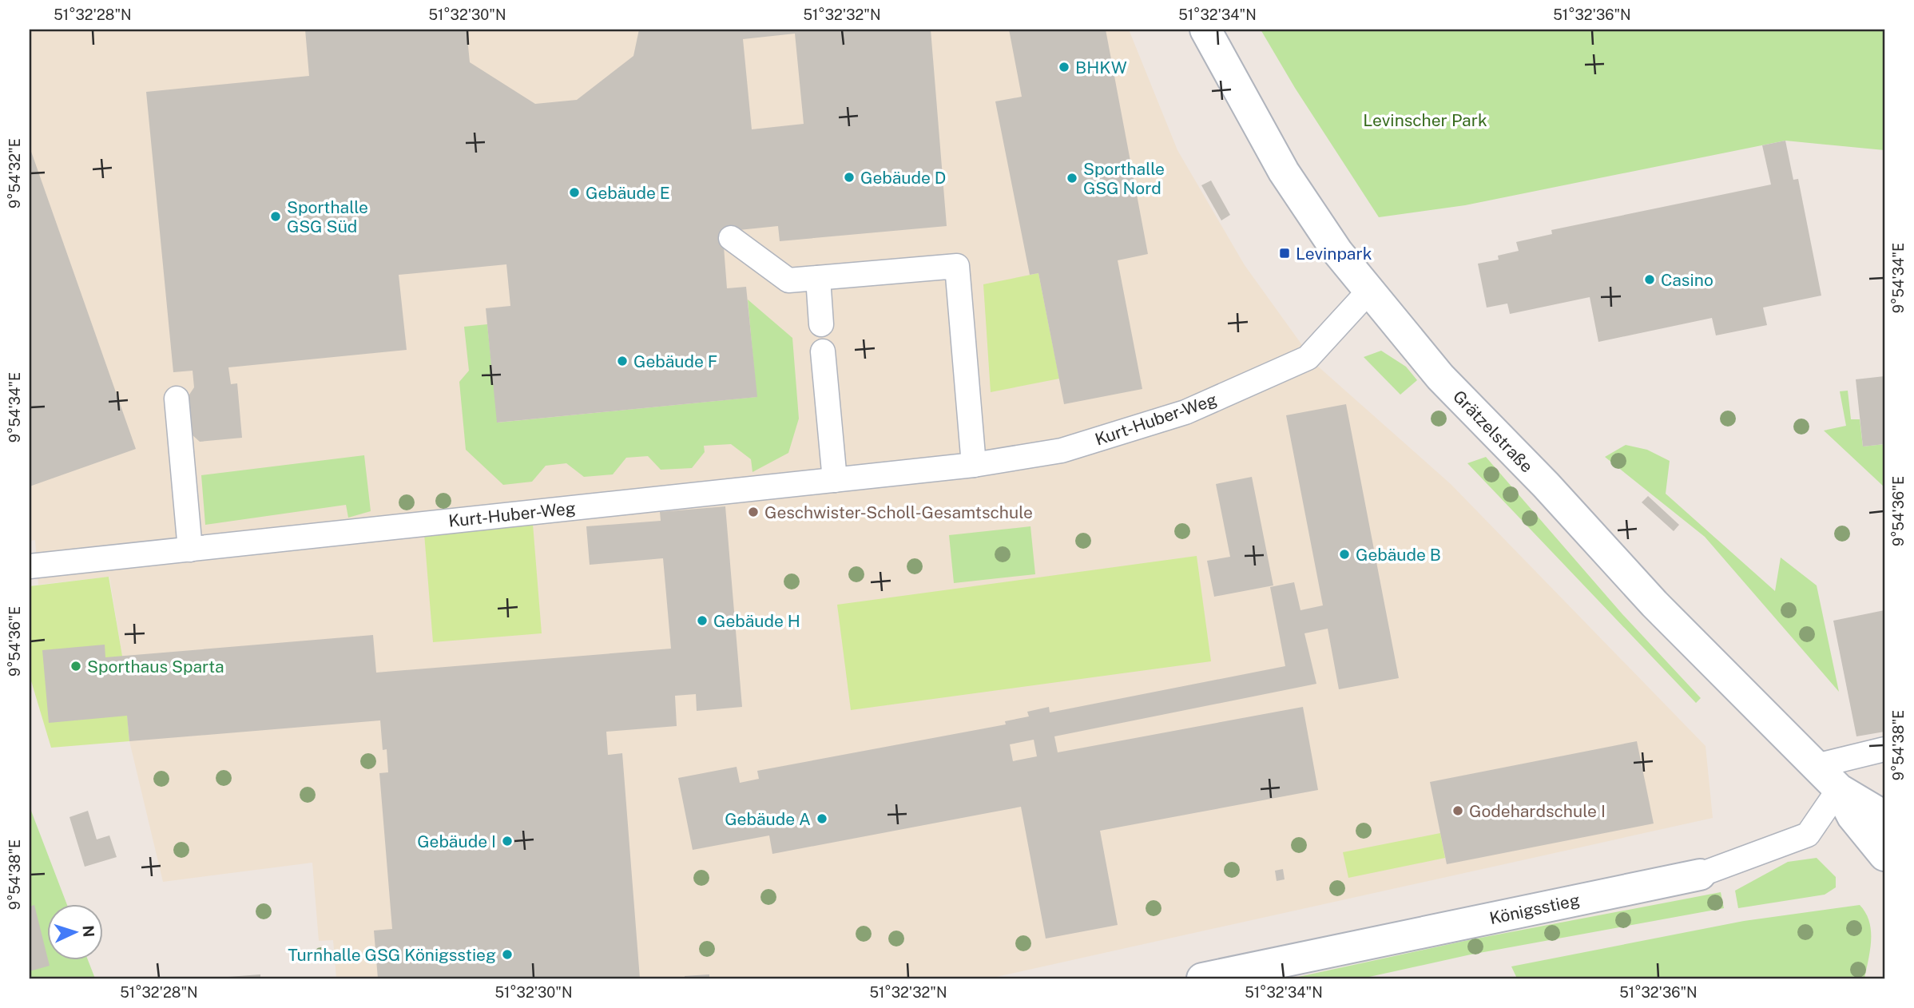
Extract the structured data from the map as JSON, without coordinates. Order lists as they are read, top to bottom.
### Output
{
  "streets": {
    "street": ["Grätzelstraße", "Königsstieg"],
    "lane": ["Kurt-Huber-Weg"]
  },
  "crossings": [
    ["Kurt-Huber-Weg", "Grätzelstraße"],
    ["Grätzelstraße", "Königsstieg"]
  ],
  "parks": ["Levinscher Park"],
  "places": {
    "other": [
      "BHKW",
      "Gebäude D",
      "Sporthalle GSG Nord",
      "Gebäude E",
      "Sporthalle GSG Süd",
      "Casino",
      "Gebäude F",
      "Geschwister-Scholl-Gesamtschule",
      "Gebäude B",
      "Gebäude H",
      "Sporthaus Sparta",
      "Godehardschule I",
      "Gebäude A",
      "Gebäude I",
      "Turnhalle GSG Königsstieg"
    ],
    "transit": ["Levinpark"]
  },
  "north": "right",
  "coordinates": [
    "51°32'28\"N",
    "51°32'30\"N",
    "51°32'32\"N",
    "51°32'34\"N",
    "51°32'36\"N",
    "9°54'32\"E",
    "9°54'34\"E",
    "9°54'36\"E",
    "9°54'38\"E"
  ]
}
